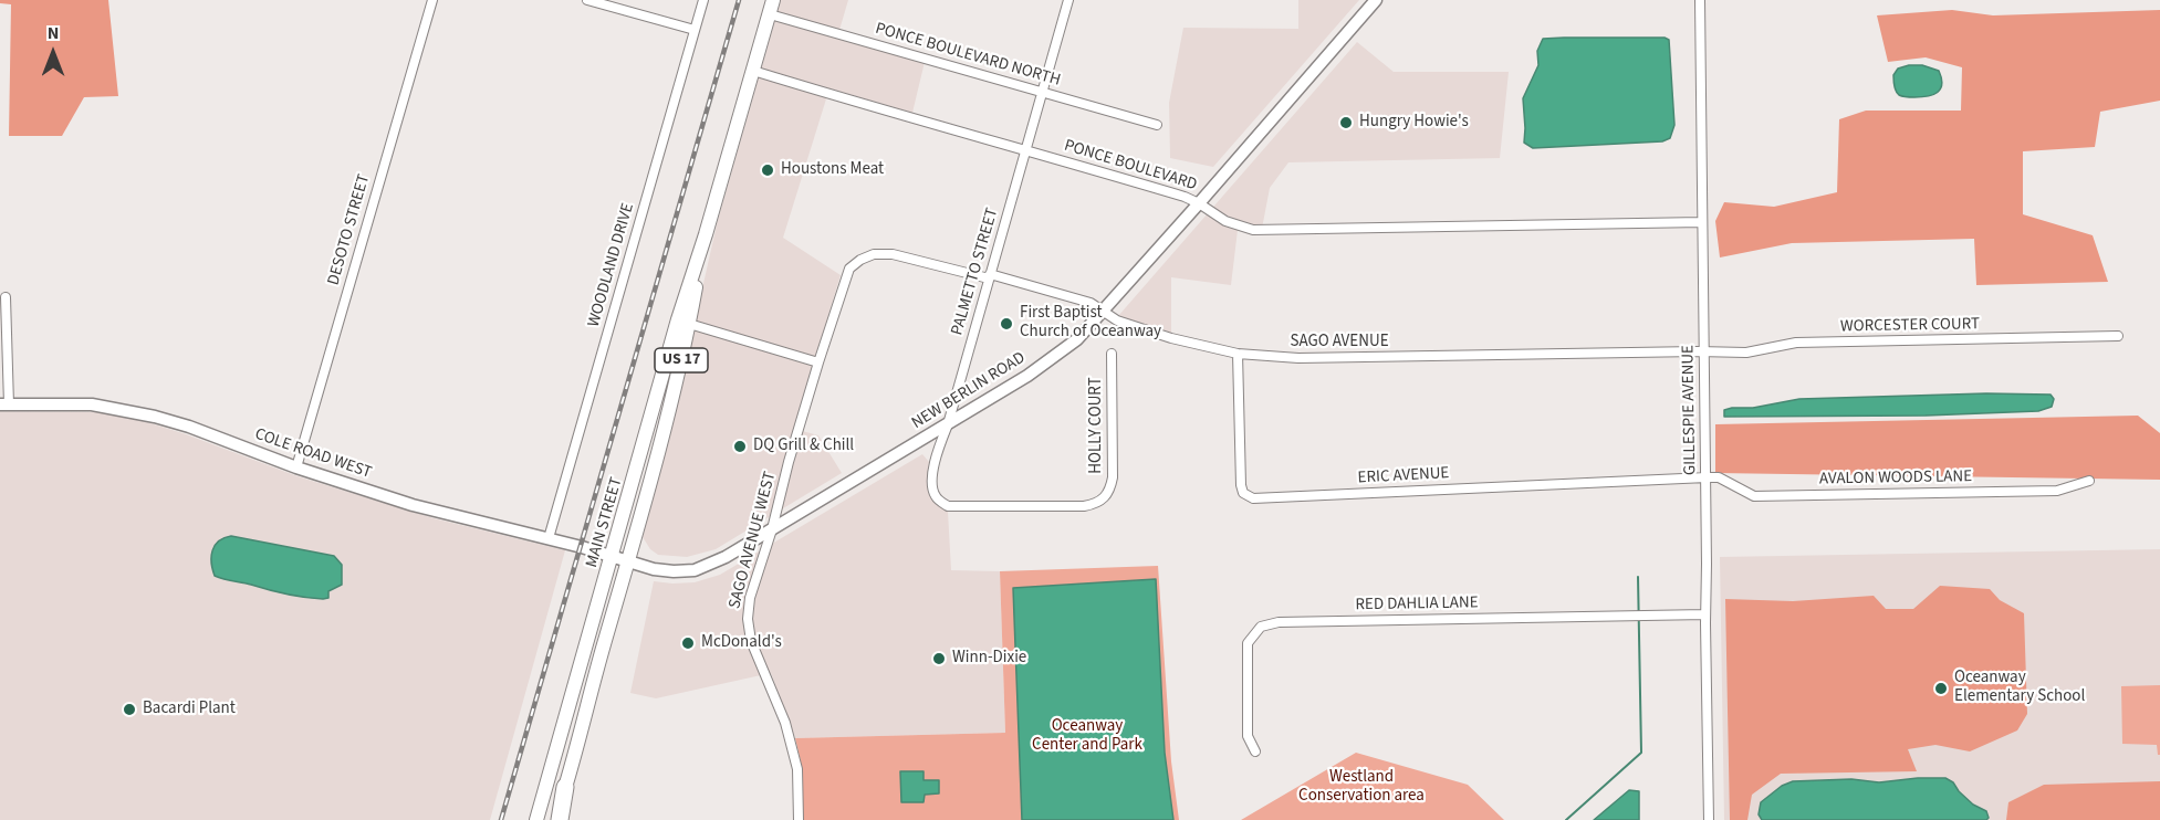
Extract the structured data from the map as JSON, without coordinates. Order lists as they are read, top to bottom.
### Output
{
  "streets": {
    "main road": ["US 17", "MAIN STREET"],
    "street": [
      "PONCE BOULEVARD NORTH",
      "PONCE BOULEVARD",
      "DESOTO STREET",
      "WOODLAND DRIVE",
      "PALMETTO STREET",
      "WORCESTER COURT",
      "SAGO AVENUE",
      "NEW BERLIN ROAD",
      "GILLESPIE AVENUE",
      "HOLLY COURT",
      "COLE ROAD WEST",
      "ERIC AVENUE",
      "AVALON WOODS LANE",
      "SAGO AVENUE WEST",
      "RED DAHLIA LANE"
    ]
  },
  "crossings": [
    ["PONCE BOULEVARD NORTH", "PALMETTO STREET"],
    ["PONCE BOULEVARD NORTH", "MAIN STREET"],
    ["PONCE BOULEVARD", "PALMETTO STREET"],
    ["PONCE BOULEVARD", "NEW BERLIN ROAD"],
    ["PONCE BOULEVARD", "GILLESPIE AVENUE"],
    ["PONCE BOULEVARD", "MAIN STREET"],
    ["DESOTO STREET", "COLE ROAD WEST"],
    ["WOODLAND DRIVE", "COLE ROAD WEST"],
    ["PALMETTO STREET", "SAGO AVENUE"],
    ["PALMETTO STREET", "NEW BERLIN ROAD"],
    ["PALMETTO STREET", "HOLLY COURT"],
    ["WORCESTER COURT", "SAGO AVENUE"],
    ["WORCESTER COURT", "GILLESPIE AVENUE"],
    ["SAGO AVENUE", "NEW BERLIN ROAD"],
    ["SAGO AVENUE", "GILLESPIE AVENUE"],
    ["SAGO AVENUE", "ERIC AVENUE"],
    ["SAGO AVENUE", "SAGO AVENUE WEST"],
    ["NEW BERLIN ROAD", "COLE ROAD WEST"],
    ["NEW BERLIN ROAD", "MAIN STREET"],
    ["NEW BERLIN ROAD", "SAGO AVENUE WEST"],
    ["GILLESPIE AVENUE", "ERIC AVENUE"],
    ["GILLESPIE AVENUE", "AVALON WOODS LANE"],
    ["GILLESPIE AVENUE", "RED DAHLIA LANE"],
    ["COLE ROAD WEST", "MAIN STREET"],
    ["ERIC AVENUE", "AVALON WOODS LANE"]
  ],
  "parks": ["Oceanway Center and Park", "Westland Conservation area"],
  "places": [
    "Hungry Howie's",
    "Houstons Meat",
    "First Baptist Church of Oceanway",
    "DQ Grill & Chill",
    "McDonald's",
    "Winn-Dixie",
    "Oceanway Elementary School",
    "Bacardi Plant"
  ],
  "north": "top"
}
